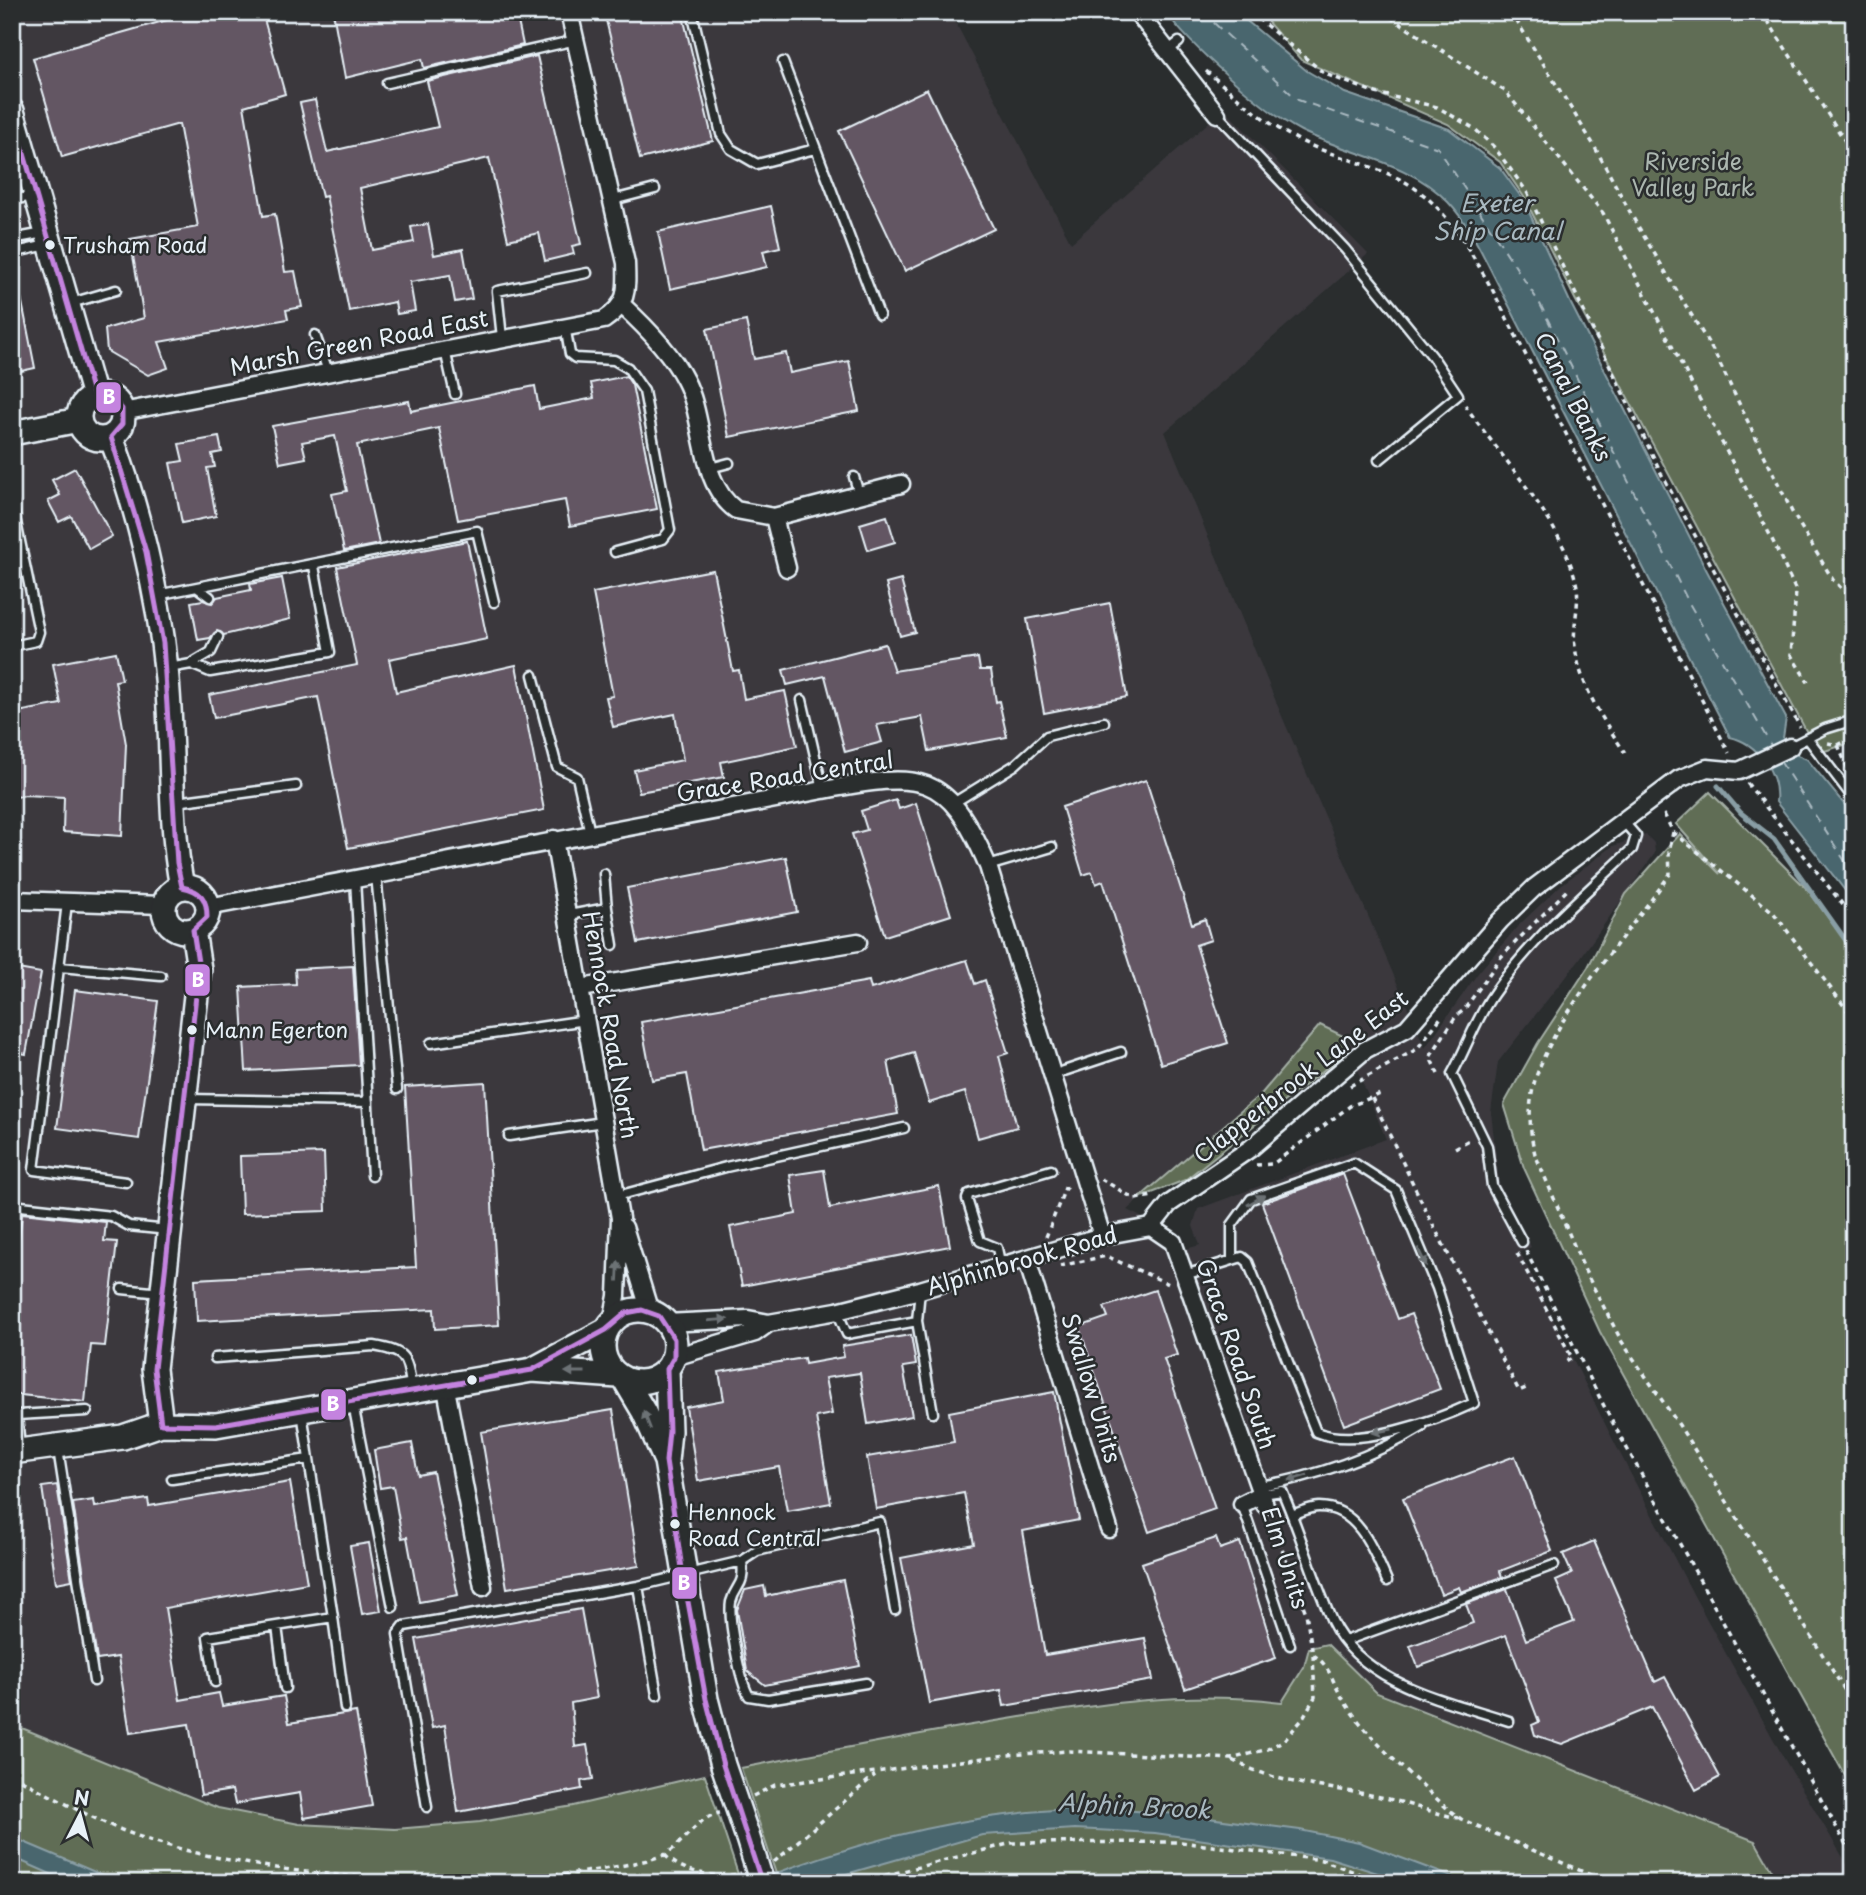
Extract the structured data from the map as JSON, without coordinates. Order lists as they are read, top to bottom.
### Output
{
  "streets": {
    "street": [
      "Marsh Green Road East",
      "Grace Road Central",
      "Hennock Road North",
      "Clapperbrook Lane East",
      "Alphinbrook Road",
      "Grace Road South",
      "Swallow Units",
      "Elm Units"
    ],
    "path": ["Canal Banks"]
  },
  "crossings": [
    ["Canal Banks", "Clapperbrook Lane East"],
    ["Grace Road Central", "Hennock Road North"],
    ["Hennock Road North", "Alphinbrook Road"],
    ["Clapperbrook Lane East", "Alphinbrook Road"],
    ["Clapperbrook Lane East", "Grace Road South"],
    ["Alphinbrook Road", "Grace Road South"],
    ["Alphinbrook Road", "Swallow Units"],
    ["Grace Road South", "Elm Units"]
  ],
  "water": ["Exeter Ship Canal", "Alphin Brook"],
  "parks": ["Riverside Valley Park"],
  "places": ["Trusham Road", "Mann Egerton", "Hennock Road Central"],
  "lines": ["transit line B"],
  "north": "top"
}
